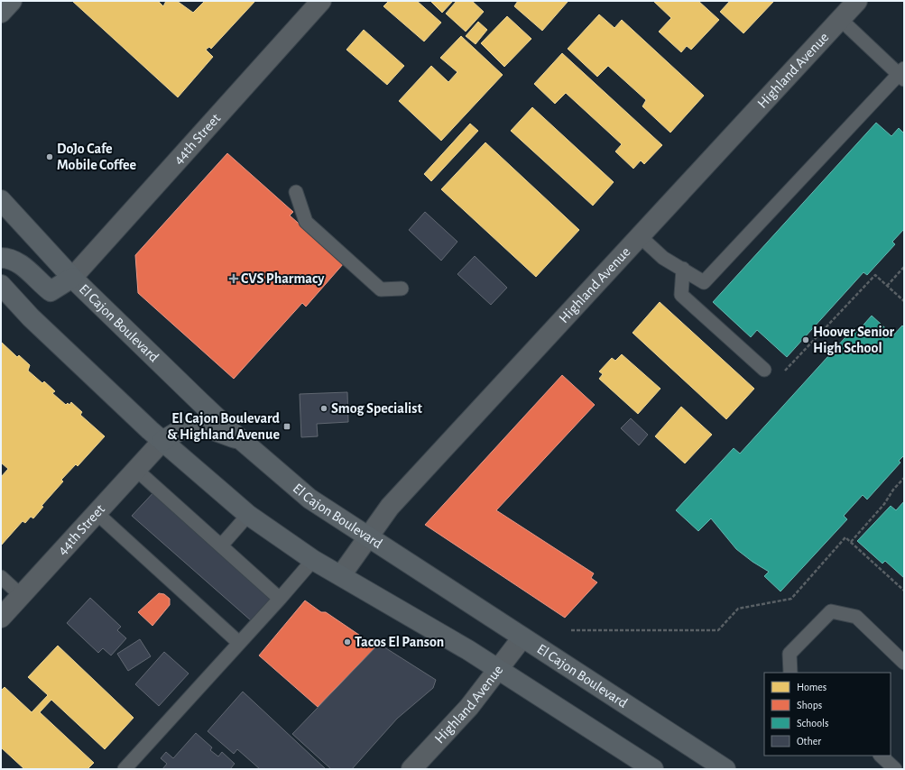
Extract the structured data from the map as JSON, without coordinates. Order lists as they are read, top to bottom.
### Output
{
  "streets": {
    "main road": ["El Cajon Boulevard"],
    "street": ["Highland Avenue", "44th Street"]
  },
  "crossings": [
    ["Highland Avenue", "El Cajon Boulevard"],
    ["44th Street", "El Cajon Boulevard"]
  ],
  "places": {
    "other": [
      "DoJo Cafe Mobile Coffee",
      "Hoover Senior High School",
      "Smog Specialist",
      "Tacos El Panson"
    ],
    "health": ["CVS Pharmacy"],
    "transit": ["El Cajon Boulevard & Highland Avenue"]
  },
  "legend": [
    "Homes",
    "Shops",
    "Schools",
    "Other"
  ]
}
